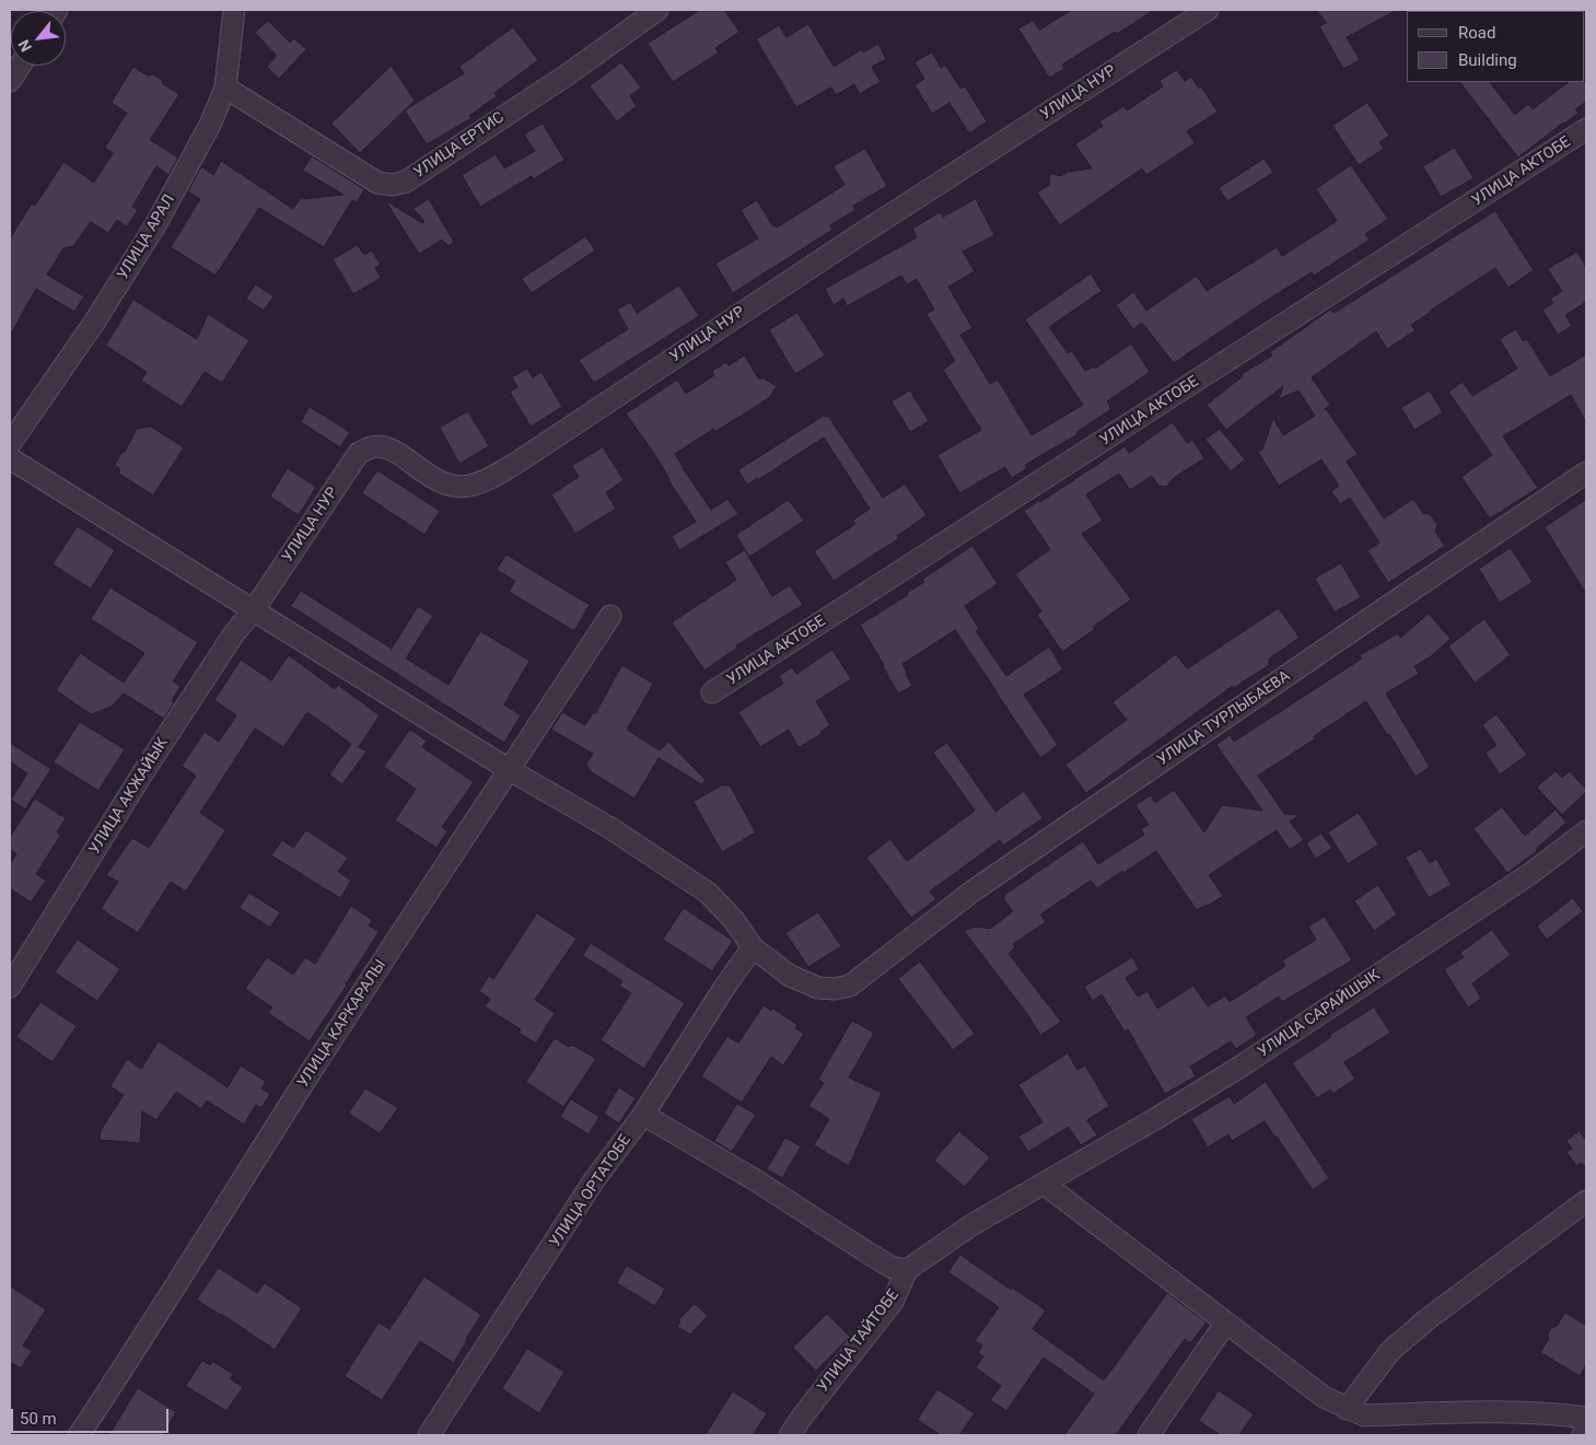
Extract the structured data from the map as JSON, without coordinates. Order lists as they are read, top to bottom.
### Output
{
  "streets": {
    "street": [
      "УЛИЦА НУР",
      "УЛИЦА ЕРТИС",
      "УЛИЦА АКТОБЕ",
      "УЛИЦА АРАЛ",
      "УЛИЦА ТУРЛЫБАЕВА",
      "УЛИЦА АКЖАЙЫК",
      "УЛИЦА САРАЙШЫК",
      "УЛИЦА КАРКАРАЛЫ",
      "УЛИЦА ОРТАТОБЕ",
      "УЛИЦА ТАЙТОБЕ"
    ]
  },
  "crossings": [
    ["УЛИЦА НУР", "УЛИЦА ТУРЛЫБАЕВА"],
    ["УЛИЦА НУР", "УЛИЦА АКЖАЙЫК"],
    ["УЛИЦА ЕРТИС", "УЛИЦА АРАЛ"],
    ["УЛИЦА ТУРЛЫБАЕВА", "УЛИЦА АКЖАЙЫК"],
    ["УЛИЦА ТУРЛЫБАЕВА", "УЛИЦА КАРКАРАЛЫ"],
    ["УЛИЦА ТУРЛЫБАЕВА", "УЛИЦА ОРТАТОБЕ"]
  ],
  "legend": ["Road", "Building"],
  "scale_bar": "50 m",
  "north": "bottom left"
}
